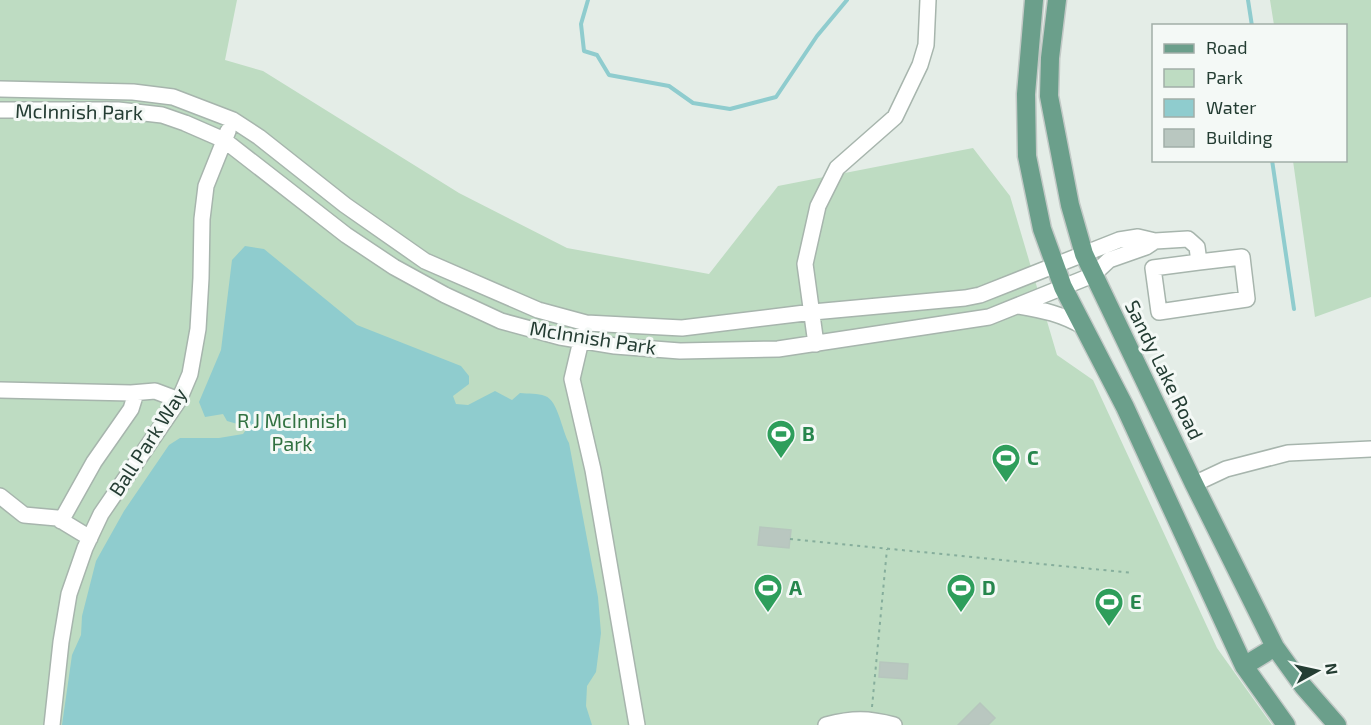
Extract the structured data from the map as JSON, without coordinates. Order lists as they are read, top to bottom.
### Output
{
  "streets": {
    "main road": ["Sandy Lake Road"],
    "street": ["McInnish Park", "Ball Park Way"]
  },
  "crossings": [
    ["McInnish Park", "Sandy Lake Road"],
    ["McInnish Park", "Ball Park Way"]
  ],
  "parks": ["R J McInnish Park"],
  "places": {
    "sports": [
      "B",
      "C",
      "A",
      "D",
      "E"
    ]
  },
  "legend": [
    "Road",
    "Park",
    "Water",
    "Building"
  ],
  "north": "right"
}
